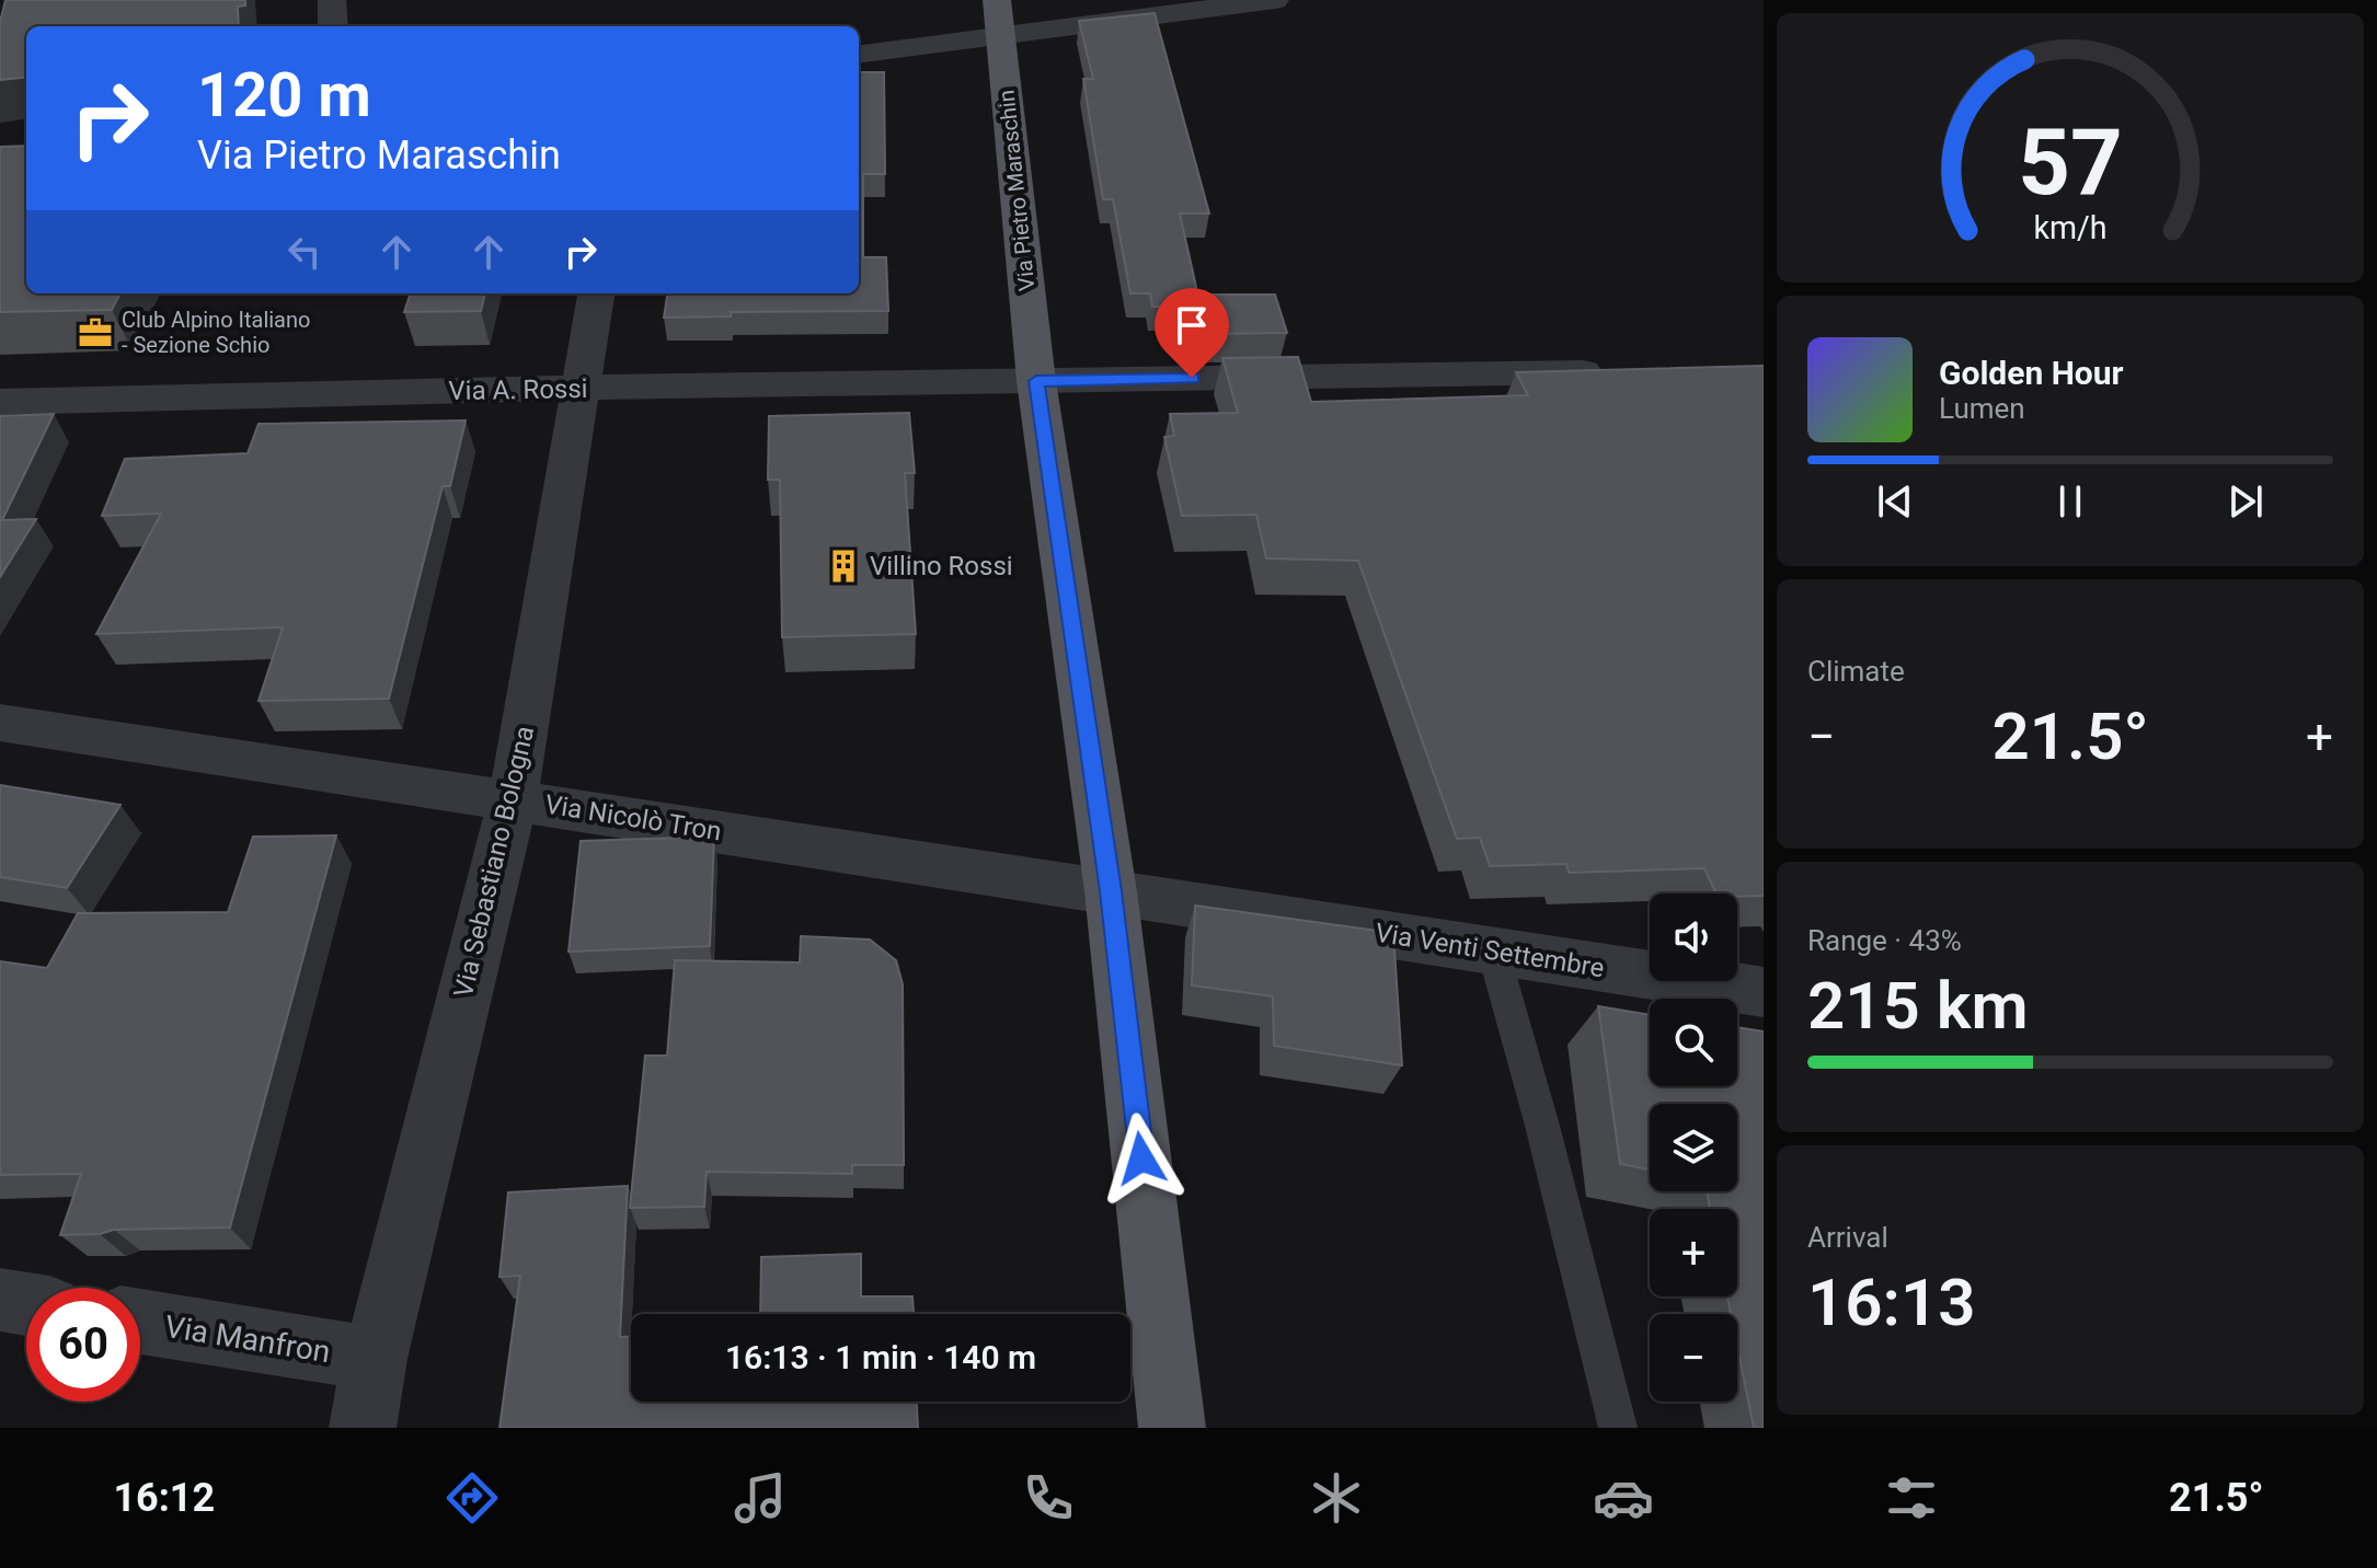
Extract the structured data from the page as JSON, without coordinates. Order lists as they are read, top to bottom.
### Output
{
  "streets": {
    "main road": ["Via Pietro Maraschin"],
    "street": [
      "Via A. Rossi",
      "Via Nicolò Tron",
      "Via Sebastiano Bologna",
      "Via Venti Settembre",
      "Via Manfron"
    ]
  },
  "crossings": [
    ["Via Pietro Maraschin", "Via A. Rossi"],
    ["Via Pietro Maraschin", "Via Nicolò Tron"],
    ["Via Pietro Maraschin", "Via Venti Settembre"],
    ["Via A. Rossi", "Via Sebastiano Bologna"],
    ["Via Nicolò Tron", "Via Sebastiano Bologna"],
    ["Via Nicolò Tron", "Via Venti Settembre"],
    ["Via Sebastiano Bologna", "Via Manfron"]
  ],
  "places": {
    "office": ["Club Alpino Italiano - Sezione Schio"],
    "building": ["Villino Rossi"]
  },
  "page": {
    "turn": ["120 m", "Via Pietro Maraschin"],
    "song": ["Golden Hour", "Lumen"],
    "tile": [
      "Climate",
      ["Range · 43%", "215 km"],
      ["Arrival", "16:13"]
    ],
    "heat": ["−", "21.5°", "+"],
    "map_buttons": ["+", "−"],
    "limit": "60",
    "trip": "16:13 · 1 min · 140 m",
    "tabs": ["16:12", "21.5°"],
    "gauge": ["57", "km/h"]
  }
}
